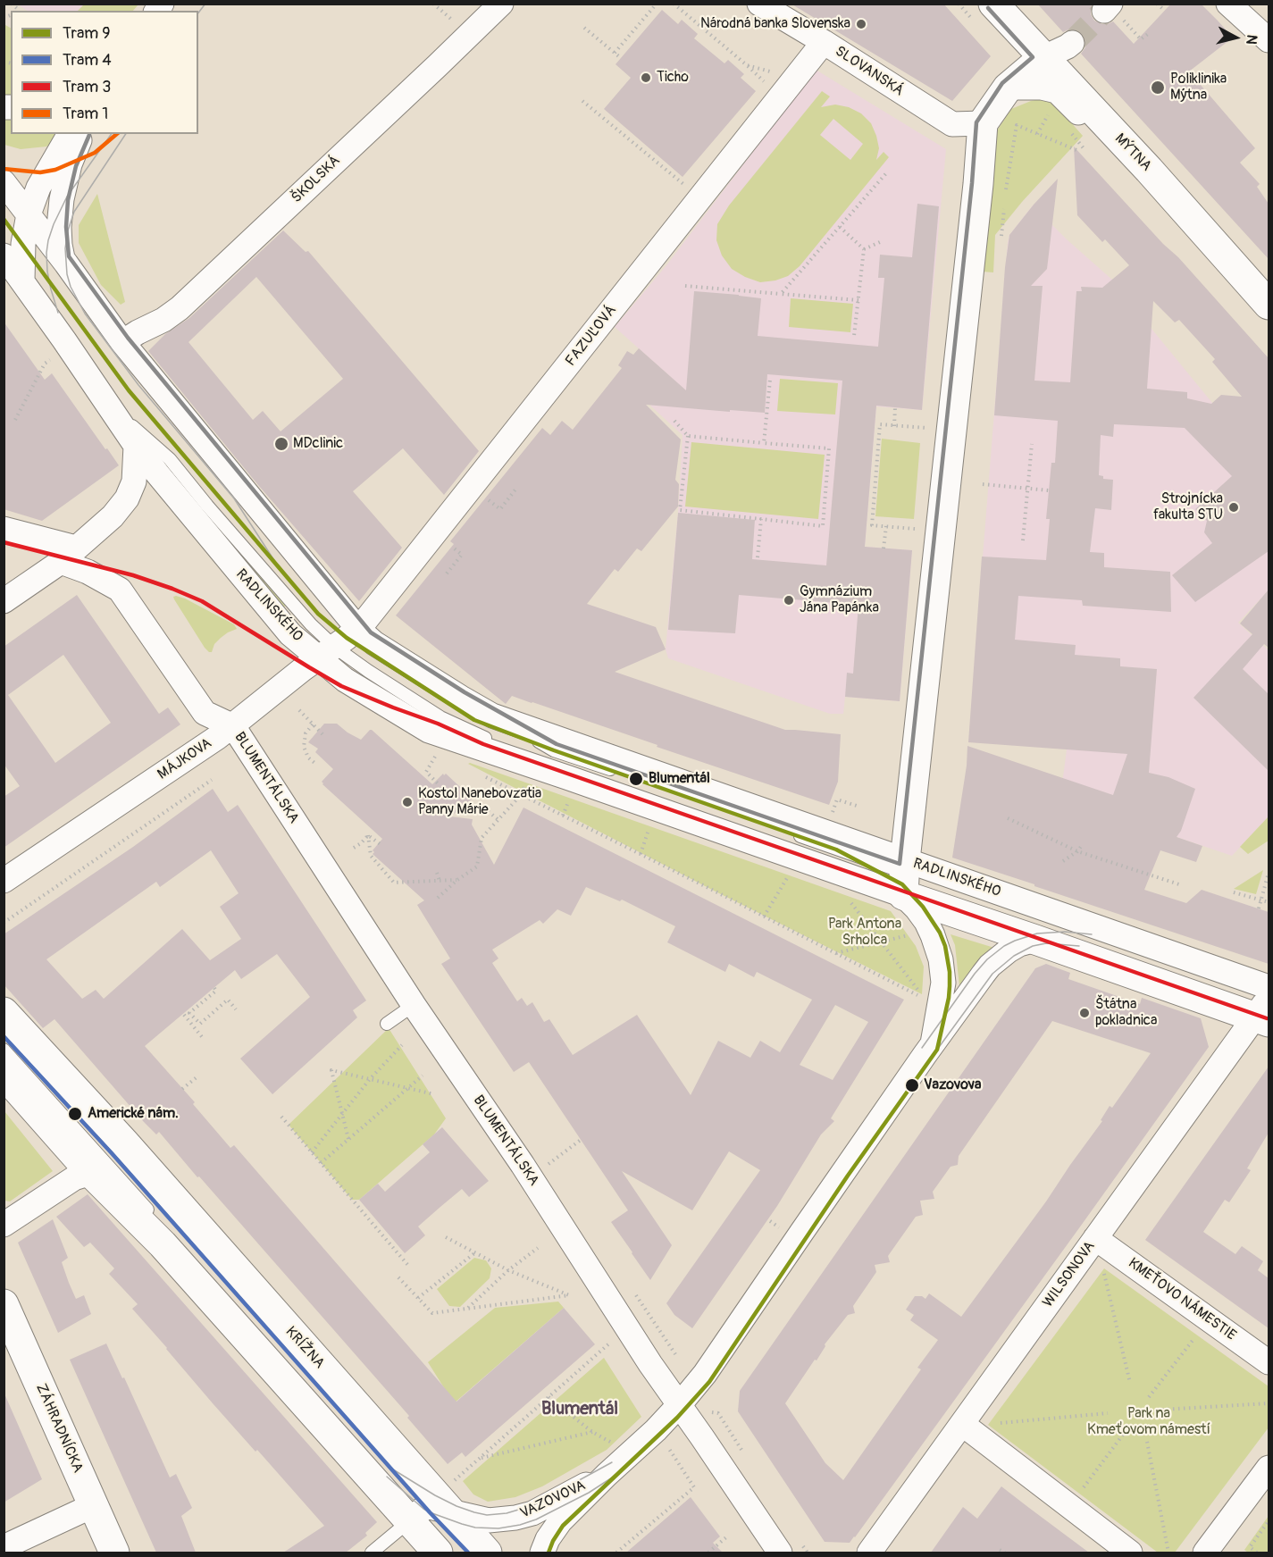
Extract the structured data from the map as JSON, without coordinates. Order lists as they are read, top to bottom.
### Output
{
  "streets": {
    "street": [
      "SLOVANSKÁ",
      "MÝTNA",
      "ŠKOLSKÁ",
      "FAZUĽOVÁ",
      "RADLINSKÉHO",
      "MÁJKOVA",
      "BLUMENTÁLSKA",
      "WILSONOVA",
      "KMEŤOVO NÁMESTIE",
      "KRÍŽNA",
      "ZÁHRADNÍCKA",
      "VAZOVOVA"
    ]
  },
  "crossings": [
    ["SLOVANSKÁ", "FAZUĽOVÁ"],
    ["ŠKOLSKÁ", "RADLINSKÉHO"],
    ["FAZUĽOVÁ", "RADLINSKÉHO"],
    ["FAZUĽOVÁ", "MÁJKOVA"],
    ["RADLINSKÉHO", "MÁJKOVA"],
    ["RADLINSKÉHO", "WILSONOVA"],
    ["RADLINSKÉHO", "VAZOVOVA"],
    ["MÁJKOVA", "BLUMENTÁLSKA"],
    ["BLUMENTÁLSKA", "VAZOVOVA"],
    ["WILSONOVA", "KMEŤOVO NÁMESTIE"],
    ["KRÍŽNA", "VAZOVOVA"]
  ],
  "districts": ["Blumentál"],
  "parks": ["Park Antona Srholca", "Park na Kmeťovom námestí"],
  "places": [
    "Národná banka Slovenska",
    "Ticho",
    "Poliklinika Mýtna",
    "MDclinic",
    "Strojnícka fakulta STU",
    "Gymnázium Jána Papánka",
    "Blumentál",
    "Kostol Nanebovzatia Panny Márie",
    "Štátna pokladnica",
    "Vazovova",
    "Americké nám."
  ],
  "lines": [
    "tram line 1",
    "tram line 9",
    "tram line 3",
    "tram line 4"
  ],
  "legend": [
    "Tram 9",
    "Tram 4",
    "Tram 3",
    "Tram 1"
  ],
  "north": "right"
}
